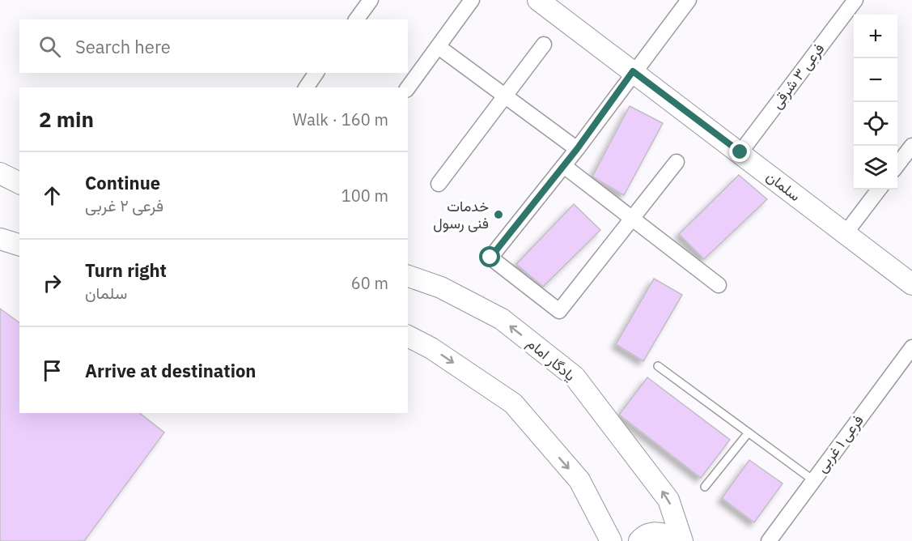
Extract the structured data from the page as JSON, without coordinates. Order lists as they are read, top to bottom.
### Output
{
  "streets": {
    "main road": ["سلمان", "یادگار امام"],
    "street": ["فرعی ۳ شرقی", "فرعی ۱ غربی"]
  },
  "crossings": [
    ["فرعی ۳ شرقی", "سلمان"]
  ],
  "places": ["خدمات فنی رسول"],
  "page": {
    "map_buttons": ["+", "−"],
    "search": "Search here",
    "heading": ["2 min", "Walk · 160 m"],
    "list": [
      ["Continue", "فرعی ۲ غربی", "100 m"],
      ["Turn right", "سلمان", "60 m"],
      "Arrive at destination"
    ]
  }
}
